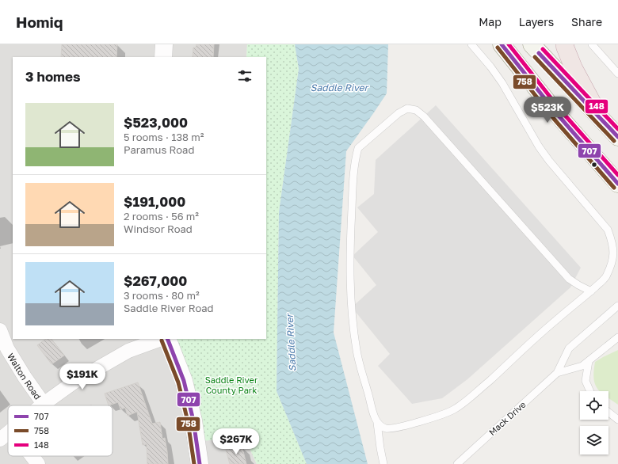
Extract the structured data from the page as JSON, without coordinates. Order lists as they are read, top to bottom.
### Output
{
  "streets": {
    "street": ["Walton Road"],
    "lane": ["Mack Drive"]
  },
  "water": ["Saddle River"],
  "parks": ["Saddle River County Park"],
  "lines": ["transit line 707", "transit line 148", "transit line 758"],
  "legend": ["707", "758", "148"],
  "page": {
    "header": "Homiq",
    "nav": ["Map", "Layers", "Share"],
    "heading": "3 homes",
    "list": [
      {
        "name": "$523,000",
        "note": "5 rooms · 138 m² · Paramus Road"
      },
      {
        "name": "$191,000",
        "note": "2 rooms · 56 m² · Windsor Road"
      },
      {
        "name": "$267,000",
        "note": "3 rooms · 80 m² · Saddle River Road"
      }
    ],
    "price": ["$523K", "$191K", "$267K"]
  }
}
